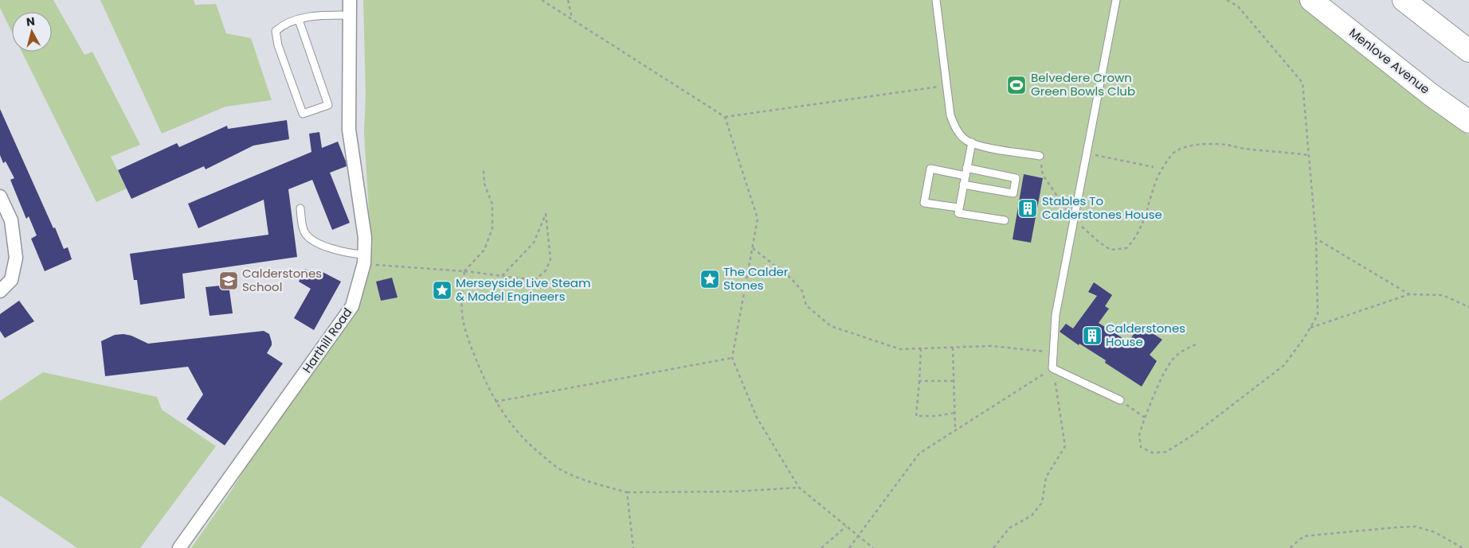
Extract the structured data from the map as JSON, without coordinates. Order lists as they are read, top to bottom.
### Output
{
  "streets": {
    "highway": ["Menlove Avenue"],
    "street": ["Harthill Road"]
  },
  "places": {
    "sports": ["Belvedere Crown Green Bowls Club"],
    "building": ["Stables To Calderstones House", "Calderstones House"],
    "place": ["The Calder Stones", "Merseyside Live Steam & Model Engineers"],
    "school or university": ["Calderstones School"]
  },
  "north": "top"
}
